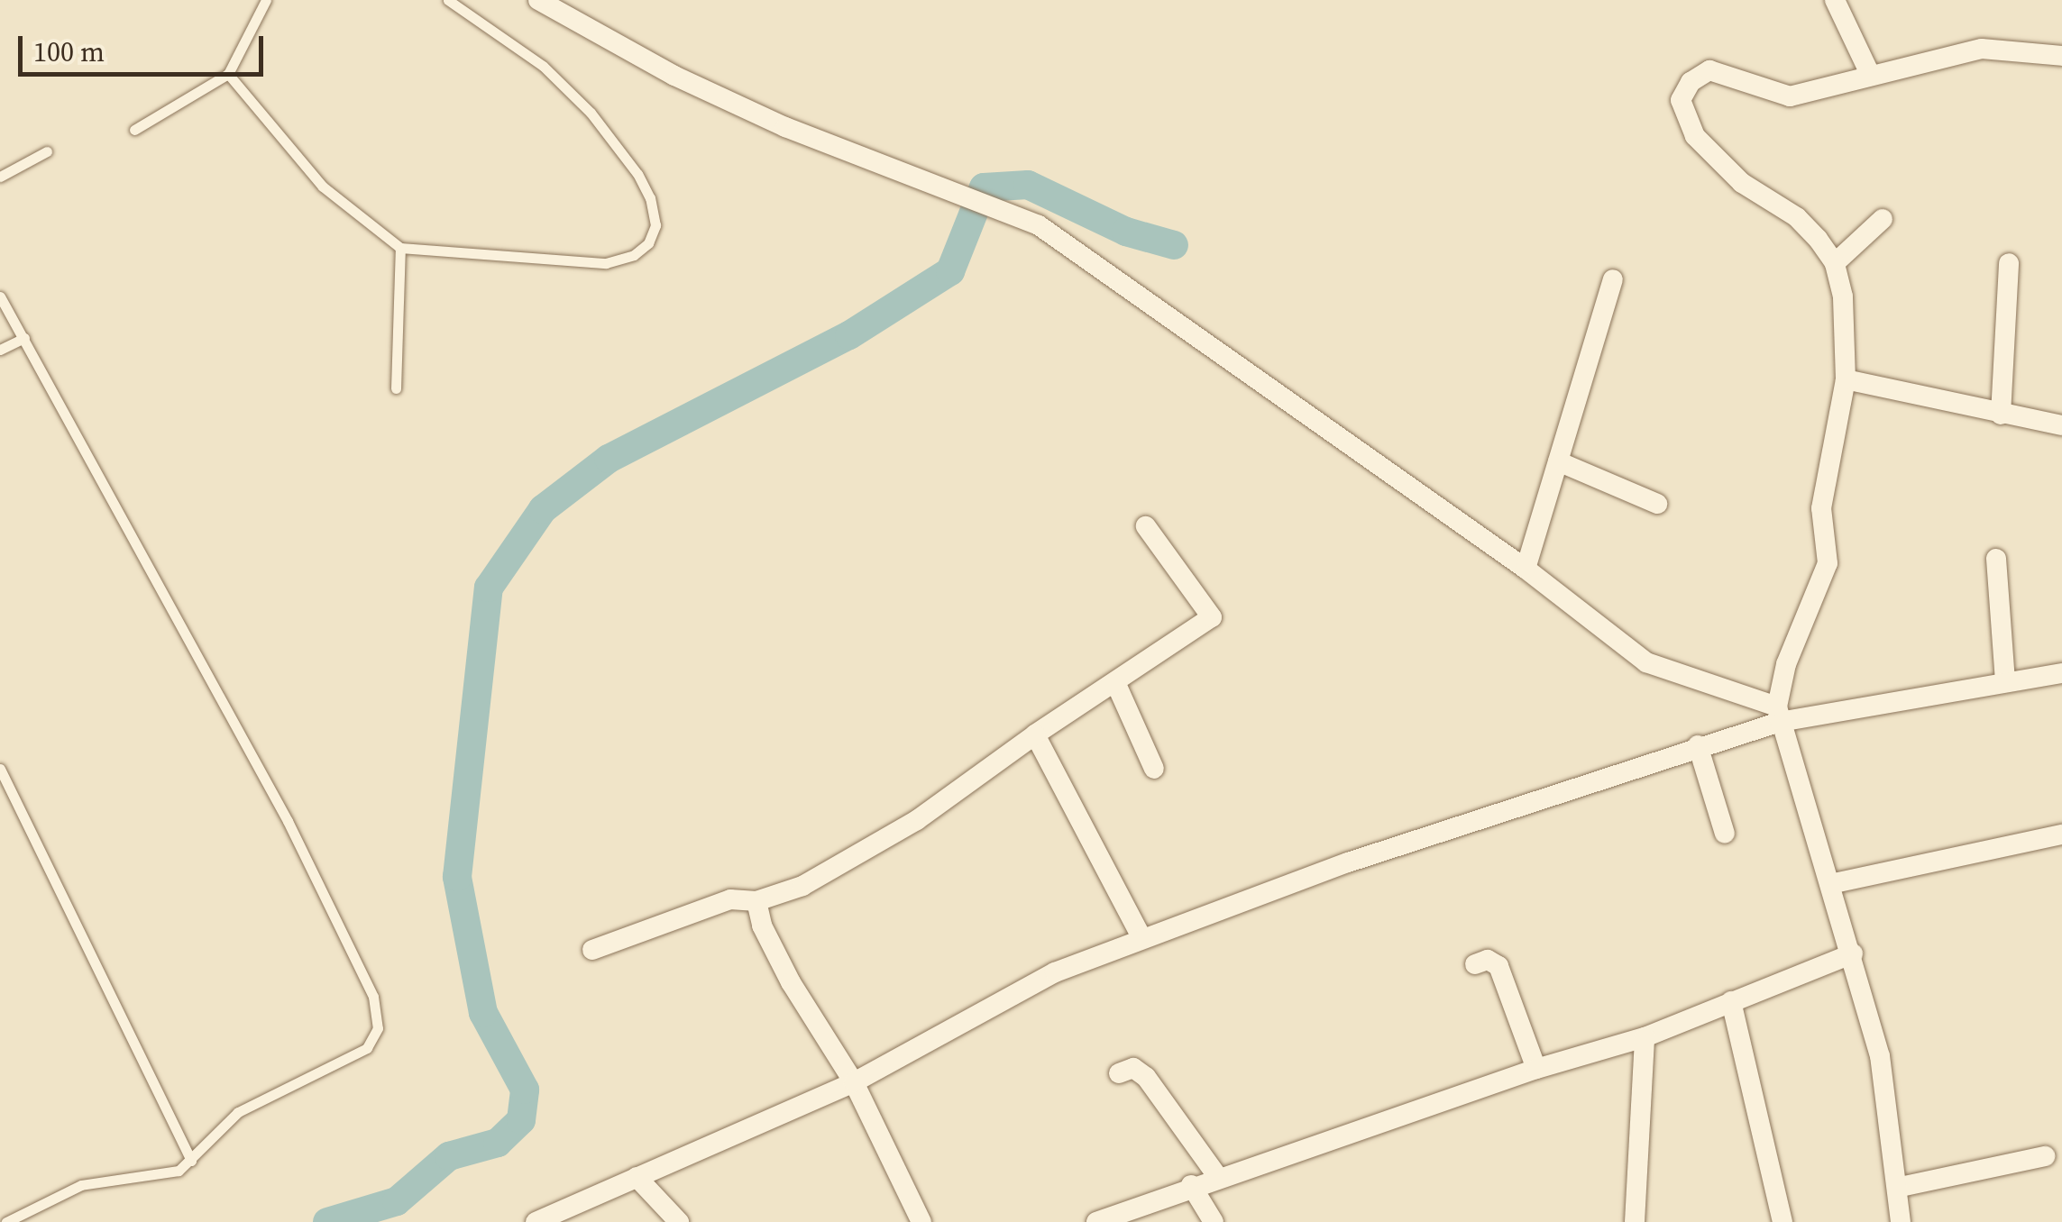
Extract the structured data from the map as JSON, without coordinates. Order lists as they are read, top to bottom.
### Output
{
  "scale_bar": "100 m"
}
